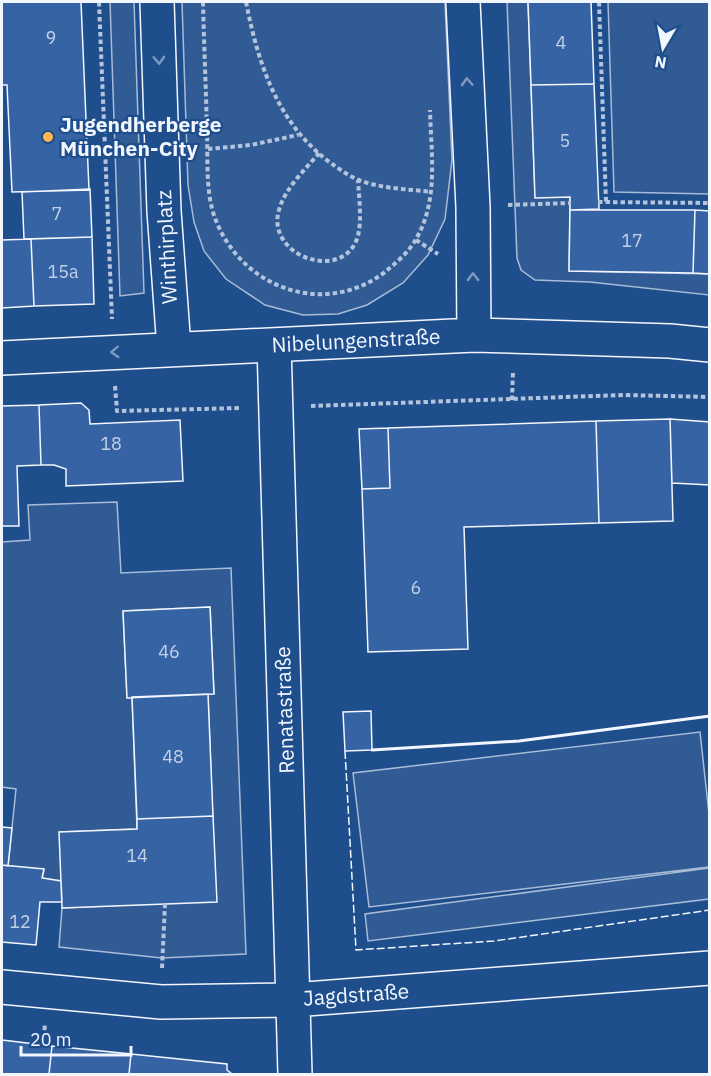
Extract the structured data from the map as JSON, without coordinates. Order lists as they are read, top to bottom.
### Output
{
  "streets": {
    "street": [
      "Winthirplatz",
      "Nibelungenstraße",
      "Renatastraße",
      "Jagdstraße"
    ]
  },
  "crossings": [
    ["Winthirplatz", "Nibelungenstraße"],
    ["Nibelungenstraße", "Renatastraße"],
    ["Renatastraße", "Jagdstraße"]
  ],
  "one_way": ["Winthirplatz"],
  "places": ["Jugendherberge München-City"],
  "house_numbers": [
    "9",
    "4",
    "5",
    "7",
    "17",
    "15a",
    "18",
    "6",
    "46",
    "48",
    "14",
    "12"
  ],
  "scale_bar": "20 m",
  "north": "bottom"
}
